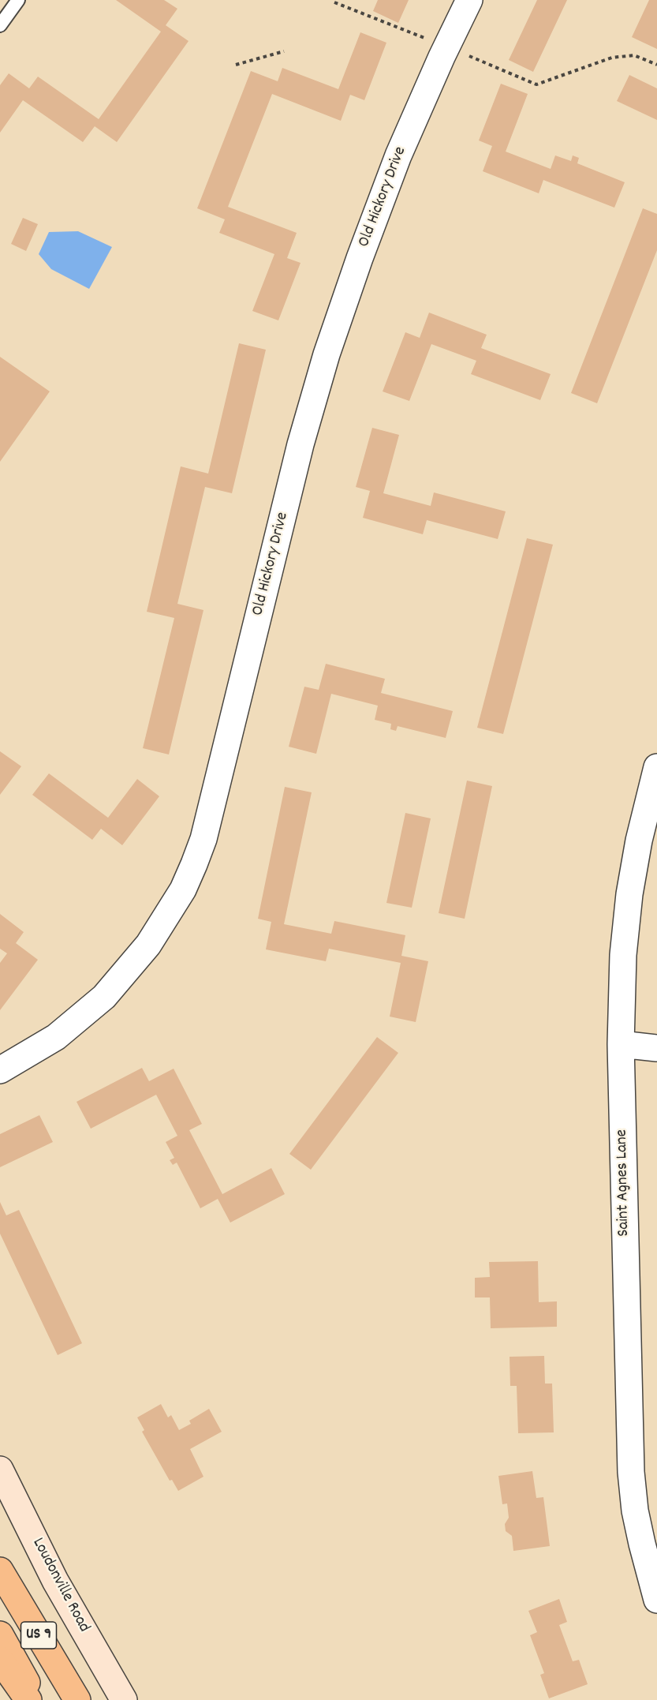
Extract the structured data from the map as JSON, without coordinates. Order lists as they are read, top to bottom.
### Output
{
  "streets": {
    "main road": ["Loudonville Road", "US 9"],
    "street": ["Old Hickory Drive", "Saint Agnes Lane"]
  }
}
